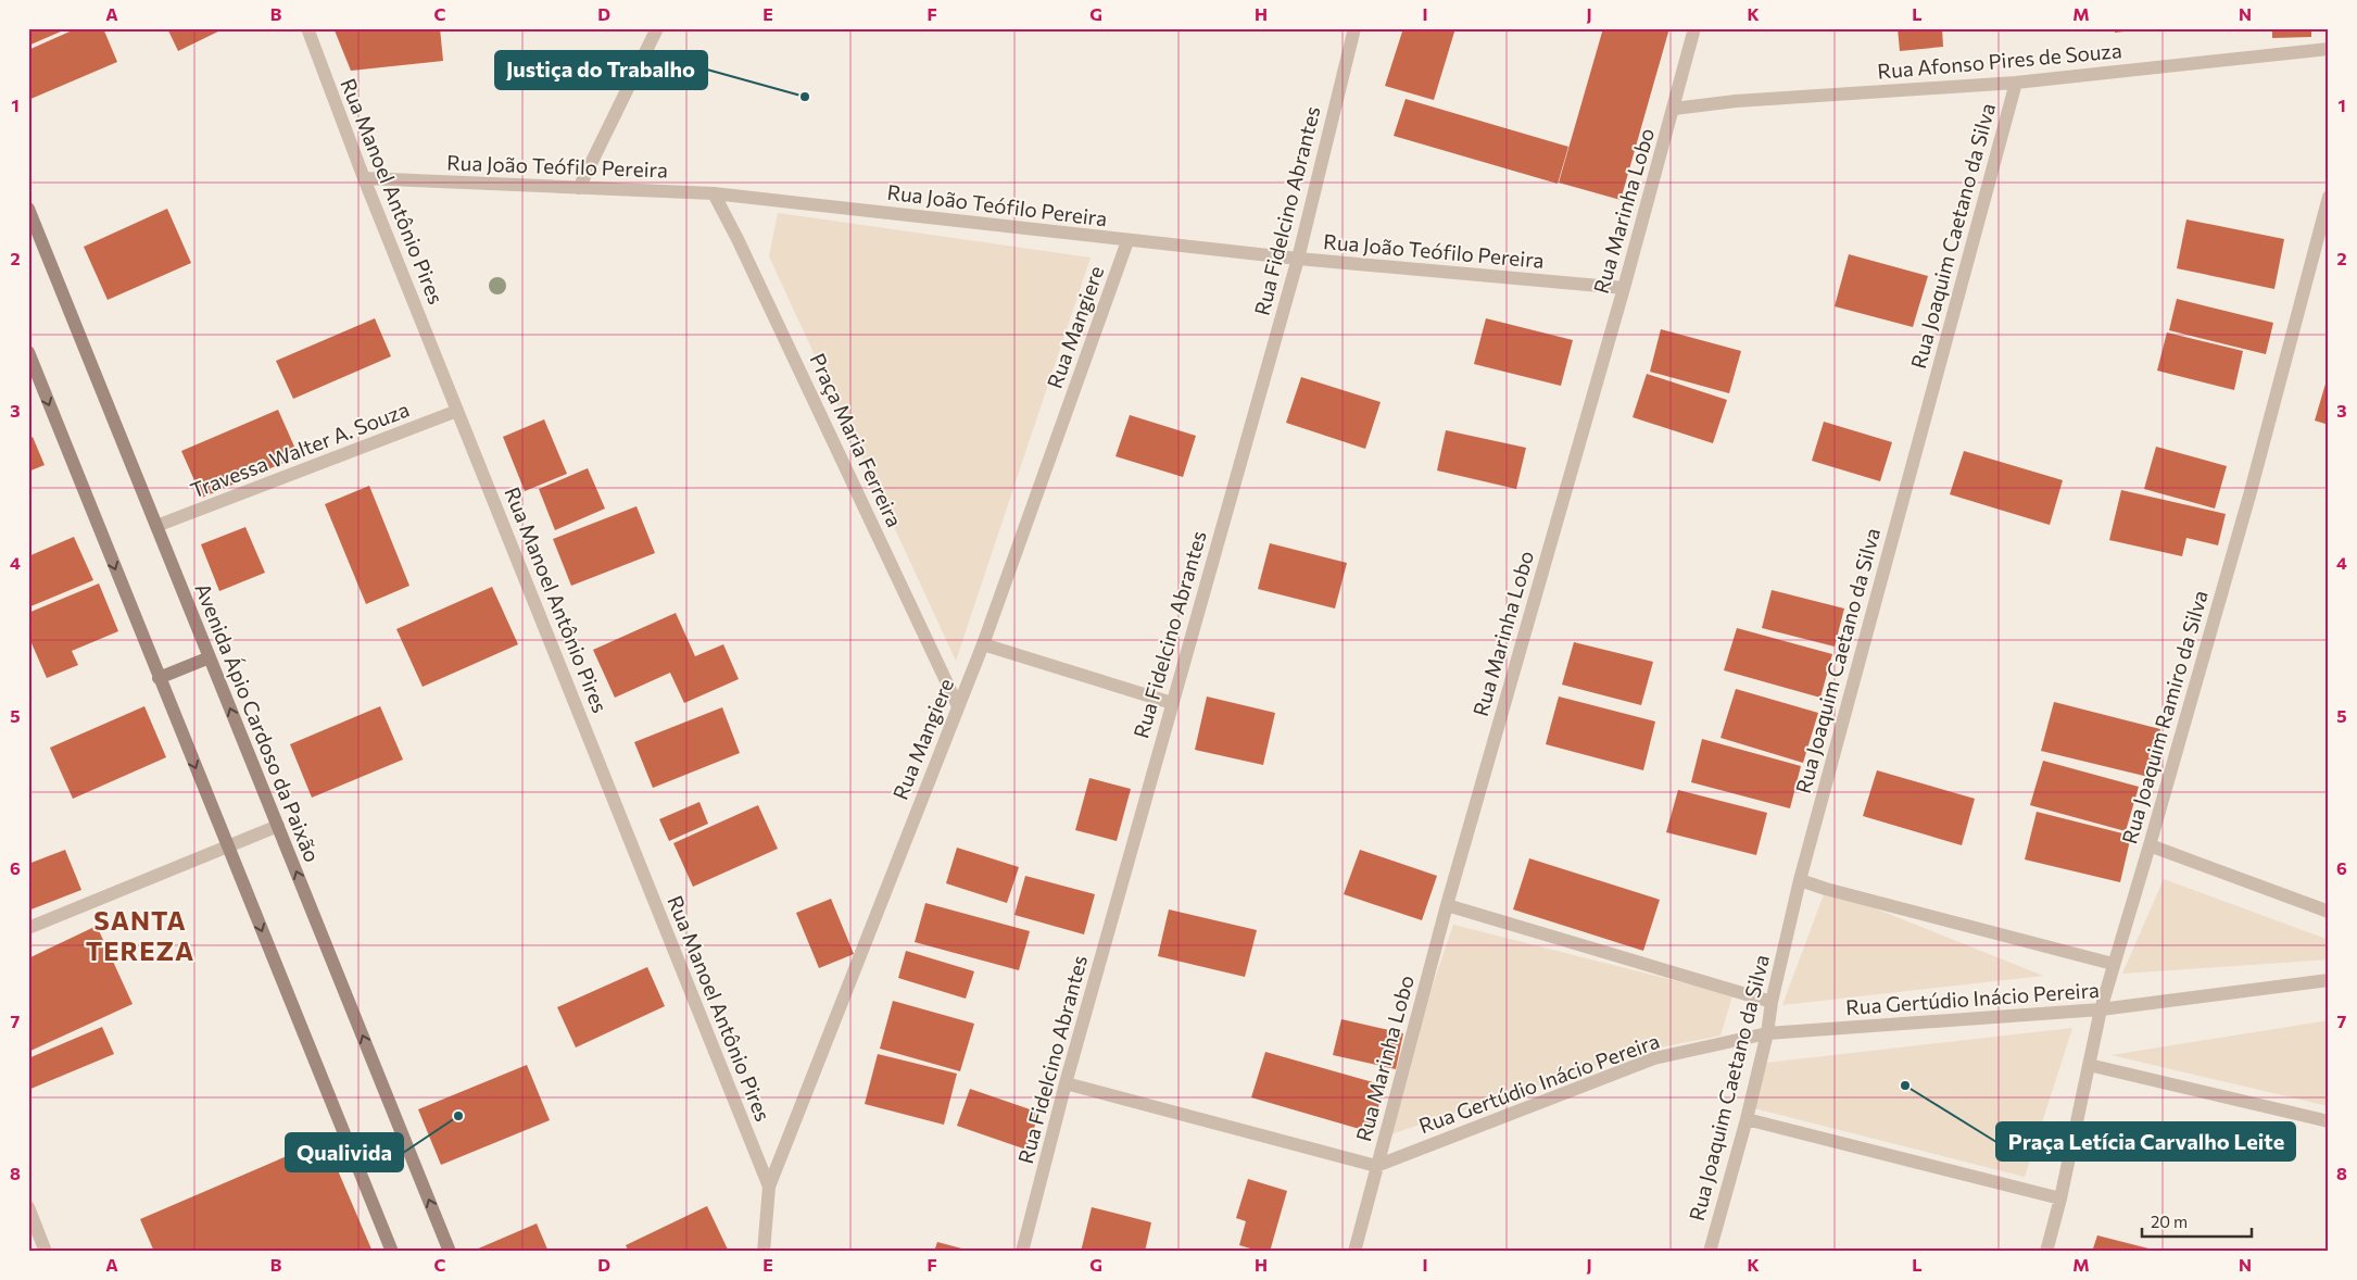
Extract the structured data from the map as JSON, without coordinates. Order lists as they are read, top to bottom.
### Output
{
  "streets": {
    "main road": ["Avenida Ápio Cardoso da Paixão"],
    "street": [
      "Rua Afonso Pires de Souza",
      "Rua João Teófilo Pereira",
      "Rua Manoel Antônio Pires",
      "Rua Fidelcino Abrantes",
      "Rua Marinha Lobo",
      "Rua Joaquim Caetano da Silva",
      "Rua Mangiere",
      "Praça Maria Ferreira",
      "Travessa Walter A. Souza",
      "Rua Joaquim Ramiro da Silva",
      "Rua Gertúdio Inácio Pereira"
    ]
  },
  "crossings": [
    ["Rua Afonso Pires de Souza", "Rua Marinha Lobo"],
    ["Rua Afonso Pires de Souza", "Rua Joaquim Caetano da Silva"],
    ["Rua João Teófilo Pereira", "Rua Manoel Antônio Pires"],
    ["Rua João Teófilo Pereira", "Rua Fidelcino Abrantes"],
    ["Rua João Teófilo Pereira", "Rua Marinha Lobo"],
    ["Rua João Teófilo Pereira", "Rua Mangiere"],
    ["Rua João Teófilo Pereira", "Praça Maria Ferreira"],
    ["Rua Manoel Antônio Pires", "Rua Mangiere"],
    ["Rua Manoel Antônio Pires", "Travessa Walter A. Souza"],
    ["Rua Marinha Lobo", "Rua Gertúdio Inácio Pereira"],
    ["Rua Joaquim Caetano da Silva", "Rua Gertúdio Inácio Pereira"],
    ["Rua Mangiere", "Praça Maria Ferreira"],
    ["Travessa Walter A. Souza", "Avenida Ápio Cardoso da Paixão"],
    ["Rua Joaquim Ramiro da Silva", "Rua Gertúdio Inácio Pereira"]
  ],
  "districts": ["SANTA TEREZA"],
  "places": ["Justiça do Trabalho", "Praça Letícia Carvalho Leite", "Qualivida"],
  "scale_bar": "20 m",
  "grid": {
    "columns": [
      "A",
      "B",
      "C",
      "D",
      "E",
      "F",
      "G",
      "H",
      "I",
      "J",
      "K",
      "L",
      "M",
      "N"
    ],
    "rows": [
      "1",
      "2",
      "3",
      "4",
      "5",
      "6",
      "7",
      "8"
    ]
  }
}
